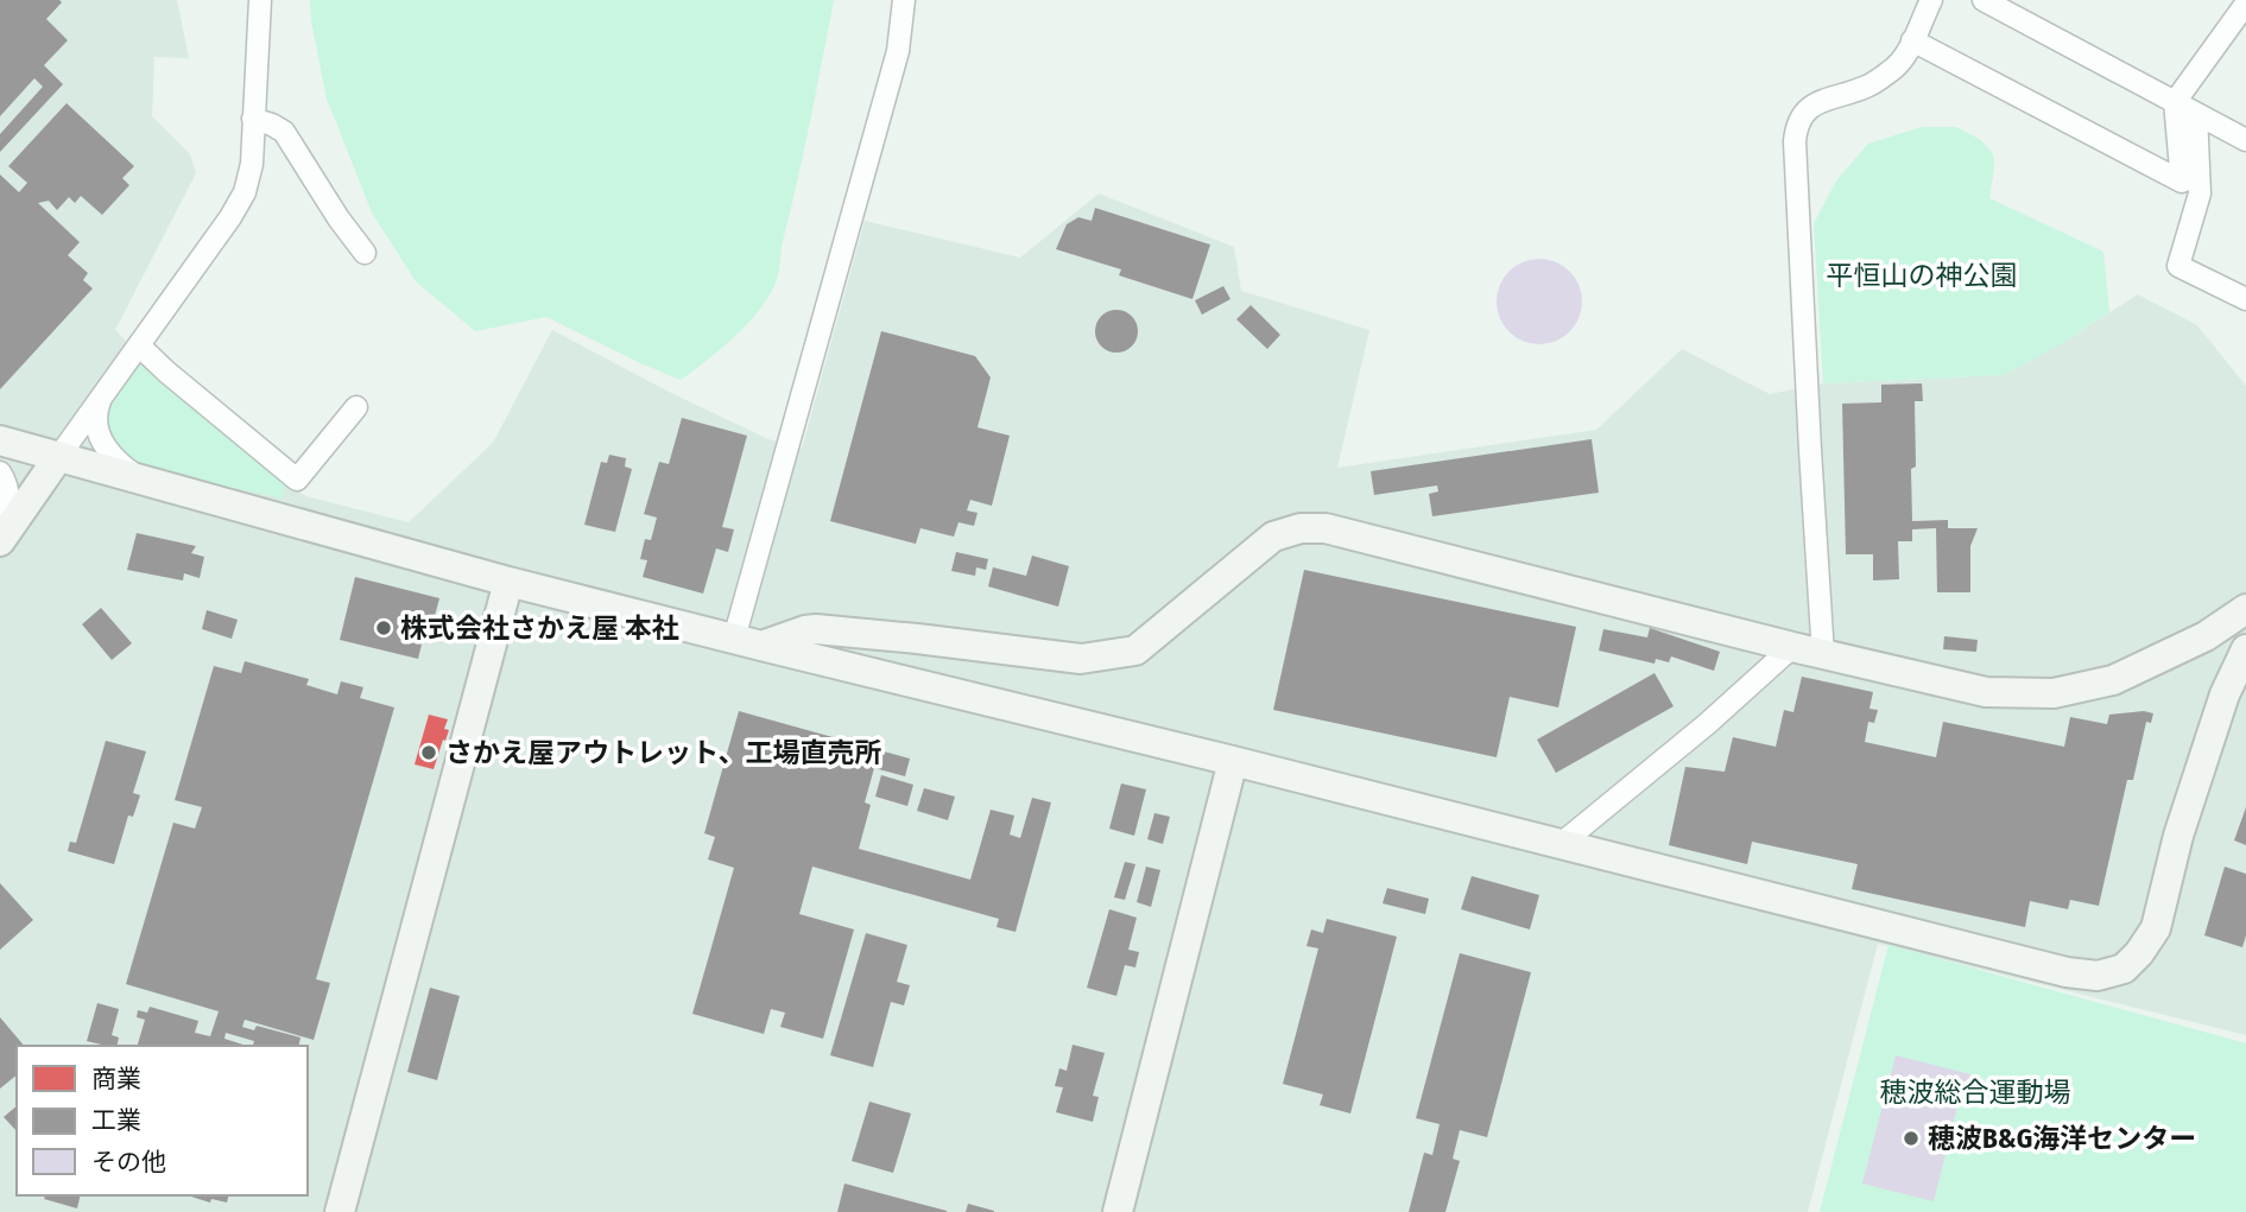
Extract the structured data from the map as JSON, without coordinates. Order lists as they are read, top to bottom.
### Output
{
  "parks": ["平恒山の神公園", "穂波総合運動場"],
  "places": ["株式会社さかえ屋 本社", "さかえ屋アウトレット、工場直売所", "穂波B&G海洋センター"],
  "legend": ["商業", "工業", "その他"]
}
